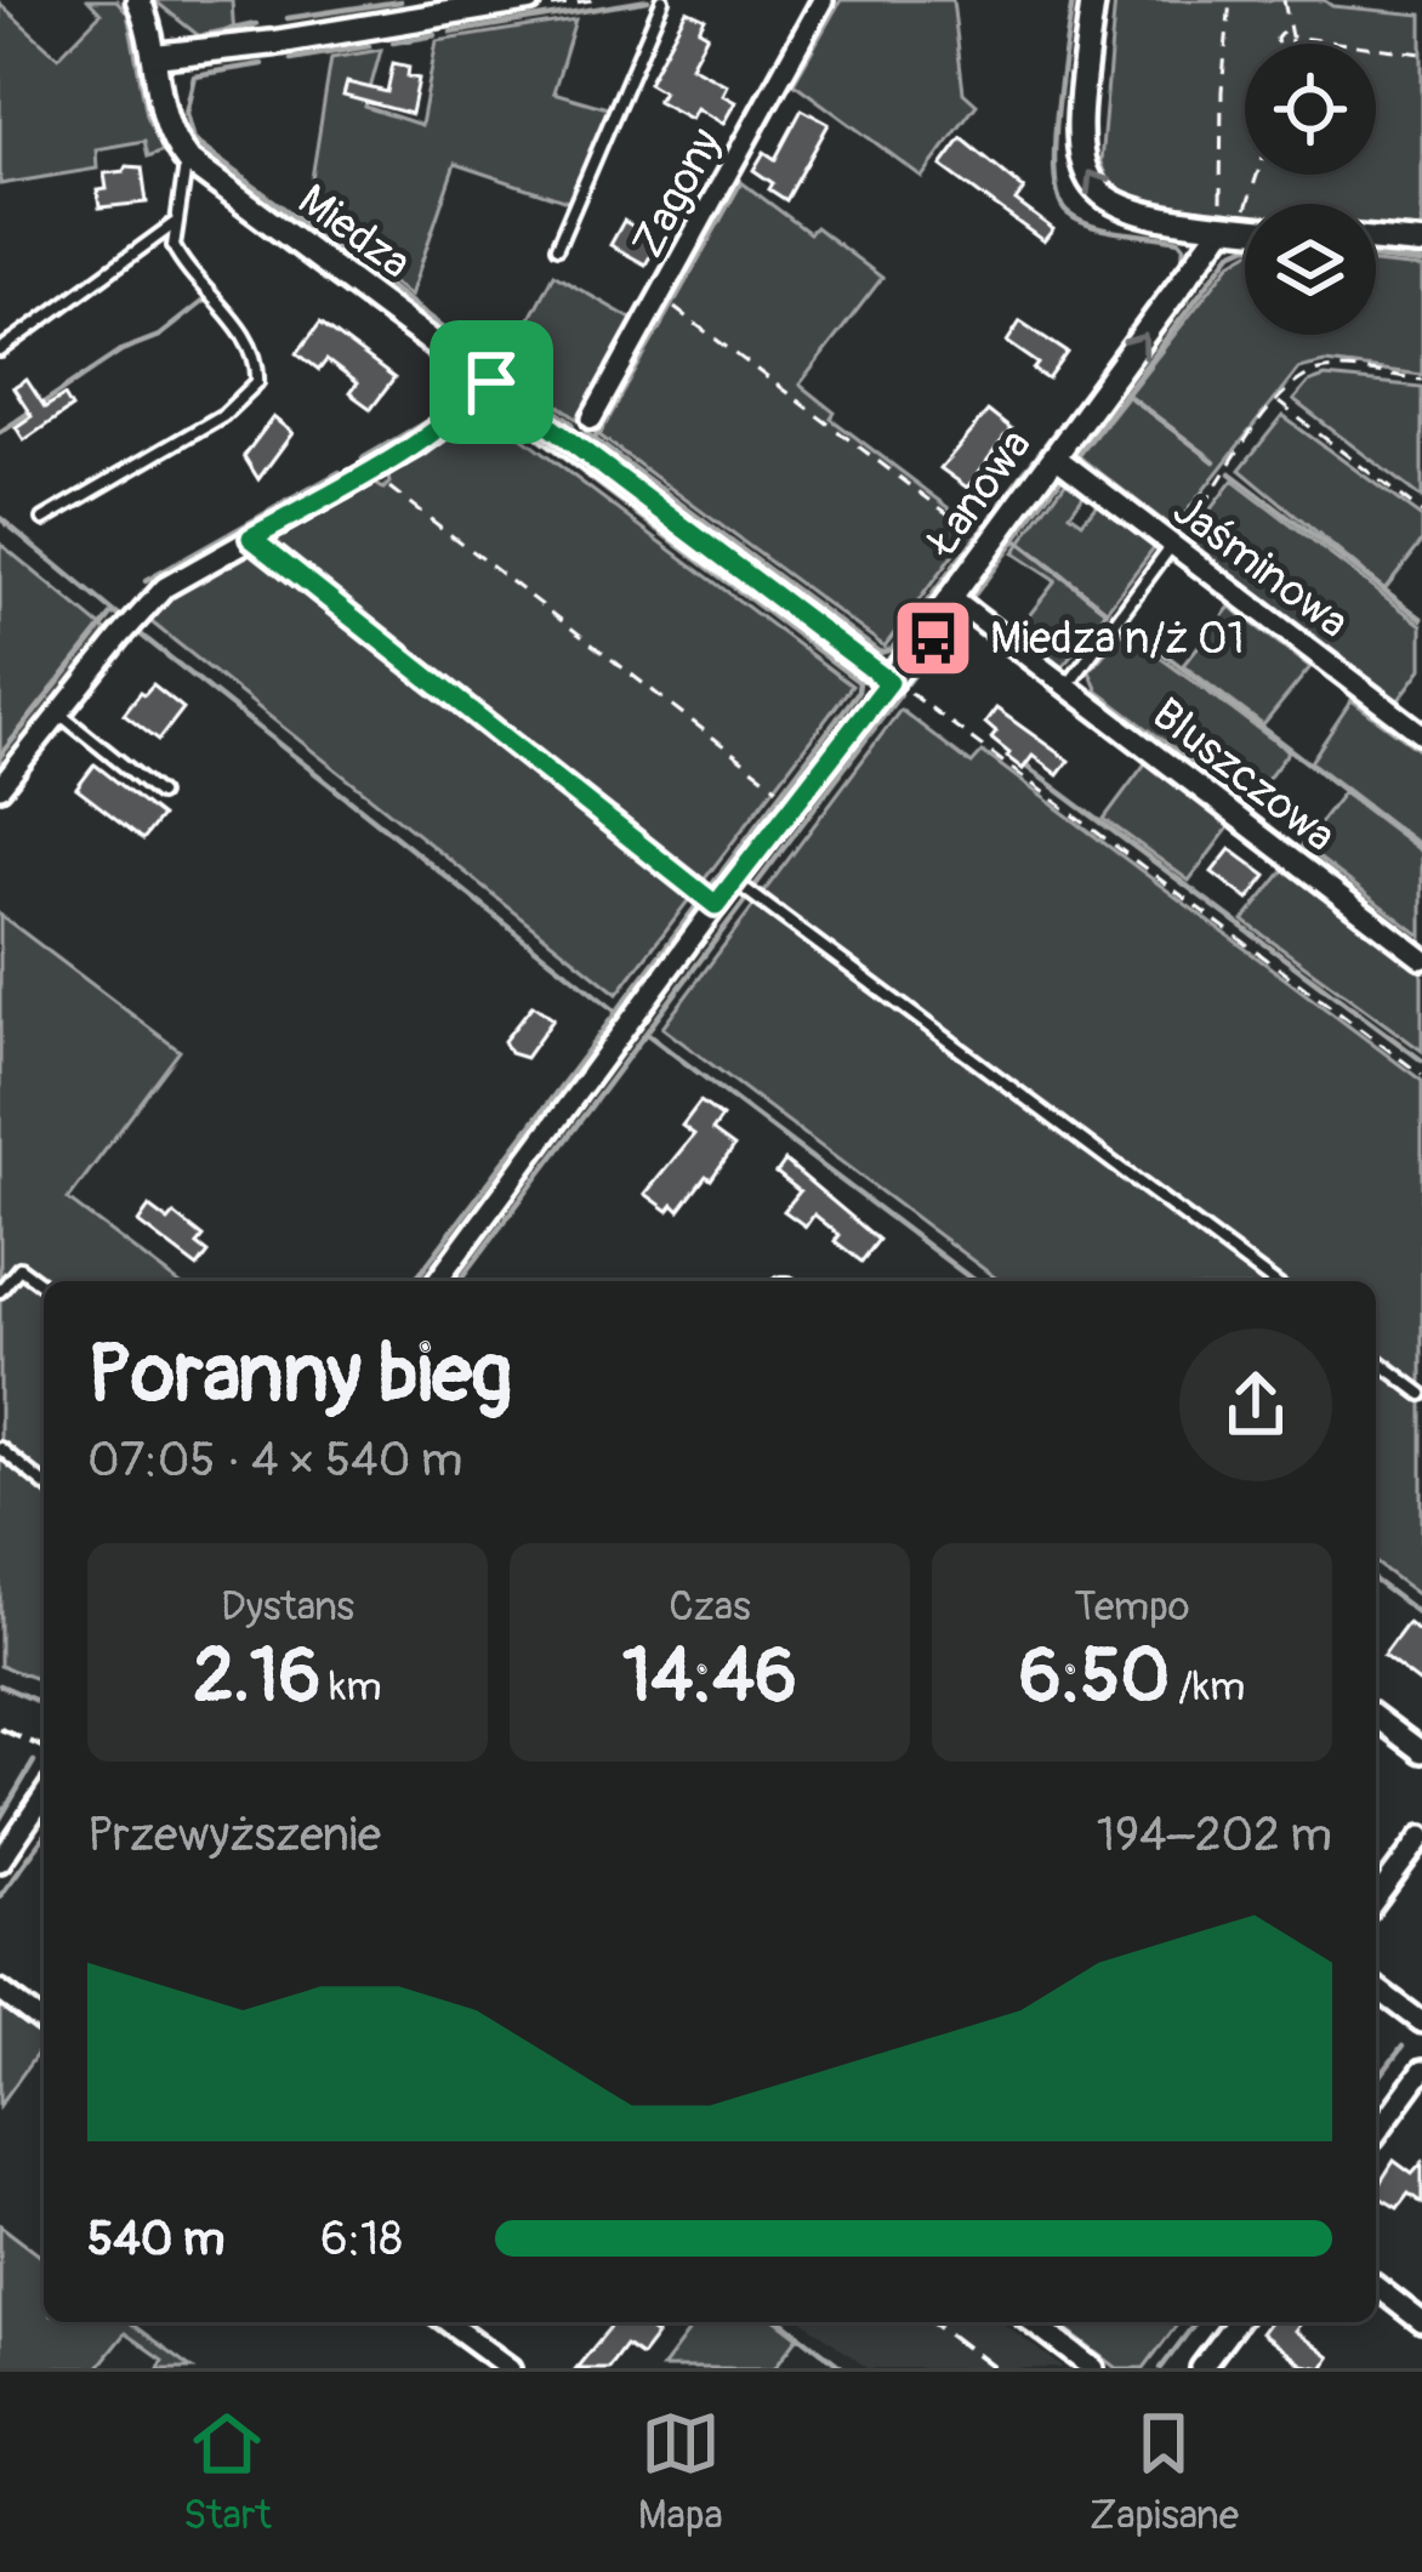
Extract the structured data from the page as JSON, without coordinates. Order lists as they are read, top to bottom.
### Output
{
  "streets": {
    "street": [
      "Zagony",
      "Miedza",
      "Łanowa",
      "Jaśminowa",
      "Bluszczowa"
    ]
  },
  "crossings": [
    ["Miedza", "Łanowa"],
    ["Łanowa", "Jaśminowa"],
    ["Łanowa", "Bluszczowa"]
  ],
  "places": {
    "bus stop": ["Miedza n/ż 01"]
  },
  "page": {
    "heading": ["Poranny bieg", "07:05 · 4 × 540 m"],
    "stats": [
      ["Dystans", "2.16 km"],
      ["Czas", "14:46"],
      ["Tempo", "6:50 /km"]
    ],
    "chart": ["Przewyższenie", "194–202 m"],
    "list": [
      {
        "name": "540 m",
        "note": "6:18"
      }
    ],
    "tabs": ["Start", "Mapa", "Zapisane"]
  }
}
